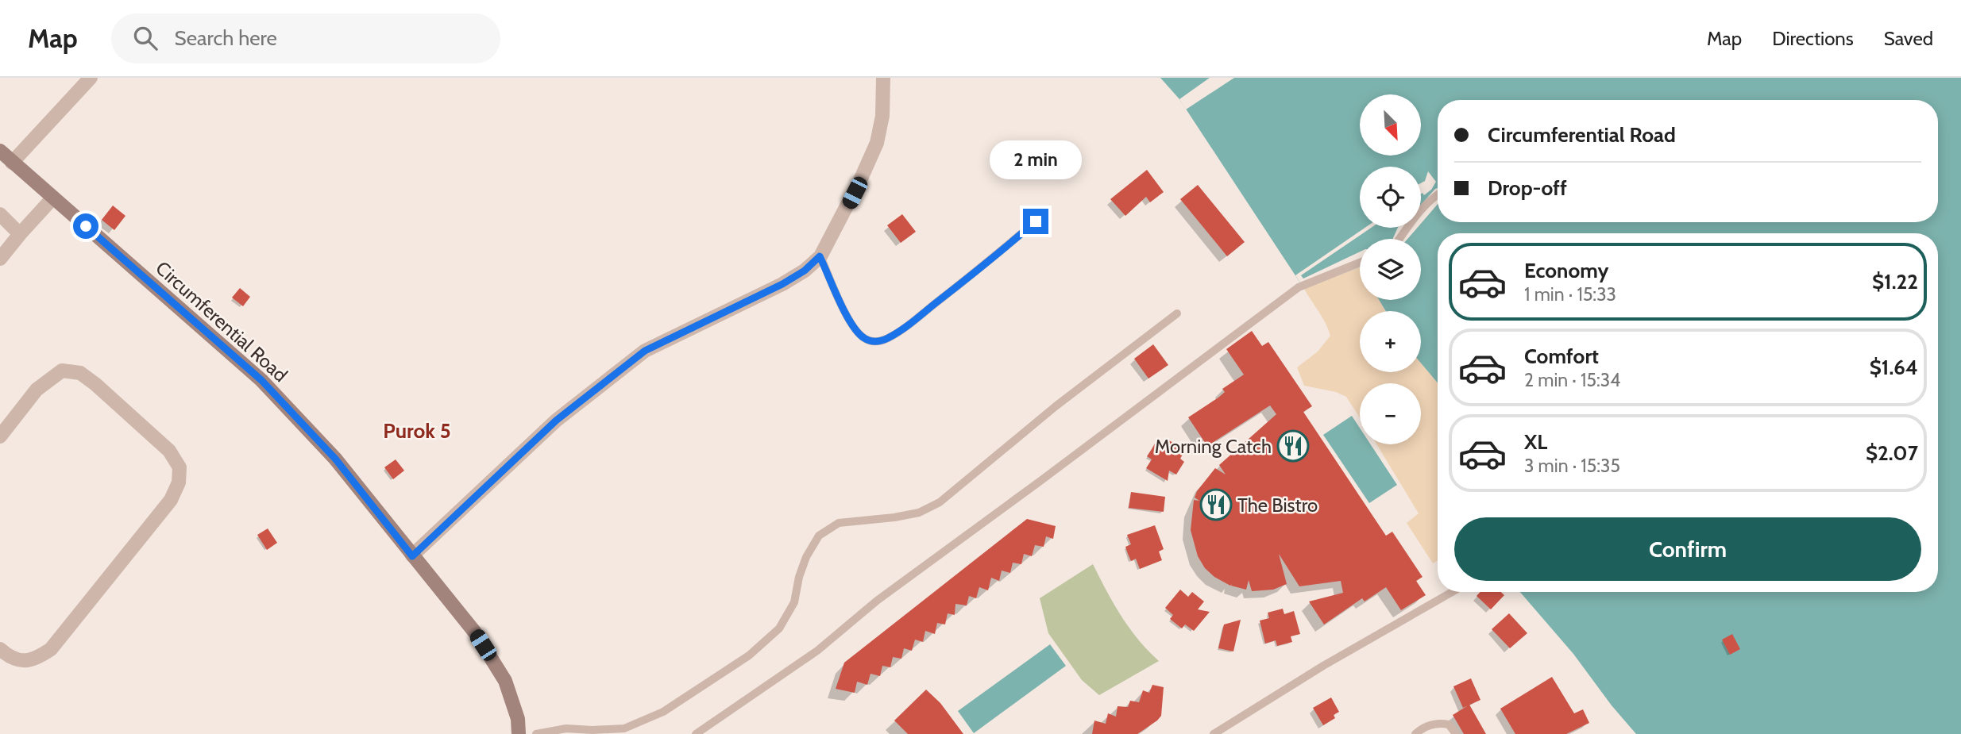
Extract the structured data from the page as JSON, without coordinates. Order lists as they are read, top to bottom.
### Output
{
  "streets": {
    "main road": ["Circumferential Road"]
  },
  "districts": ["Purok 5"],
  "places": {
    "restaurant": ["Morning Catch", "The Bistro"]
  },
  "north": "bottom right",
  "page": {
    "header": "Map",
    "search": "Search here",
    "nav": ["Map", "Directions", "Saved"],
    "map_buttons": ["+", "−"],
    "banner": ["Circumferential Road", "Drop-off"],
    "bubble": "2 min",
    "list": [
      {
        "name": "Economy",
        "note": "1 min · 15:33",
        "value": "$1.22"
      },
      {
        "name": "Comfort",
        "note": "2 min · 15:34",
        "value": "$1.64"
      },
      {
        "name": "XL",
        "note": "3 min · 15:35",
        "value": "$2.07"
      }
    ],
    "buttons": "Confirm"
  }
}
